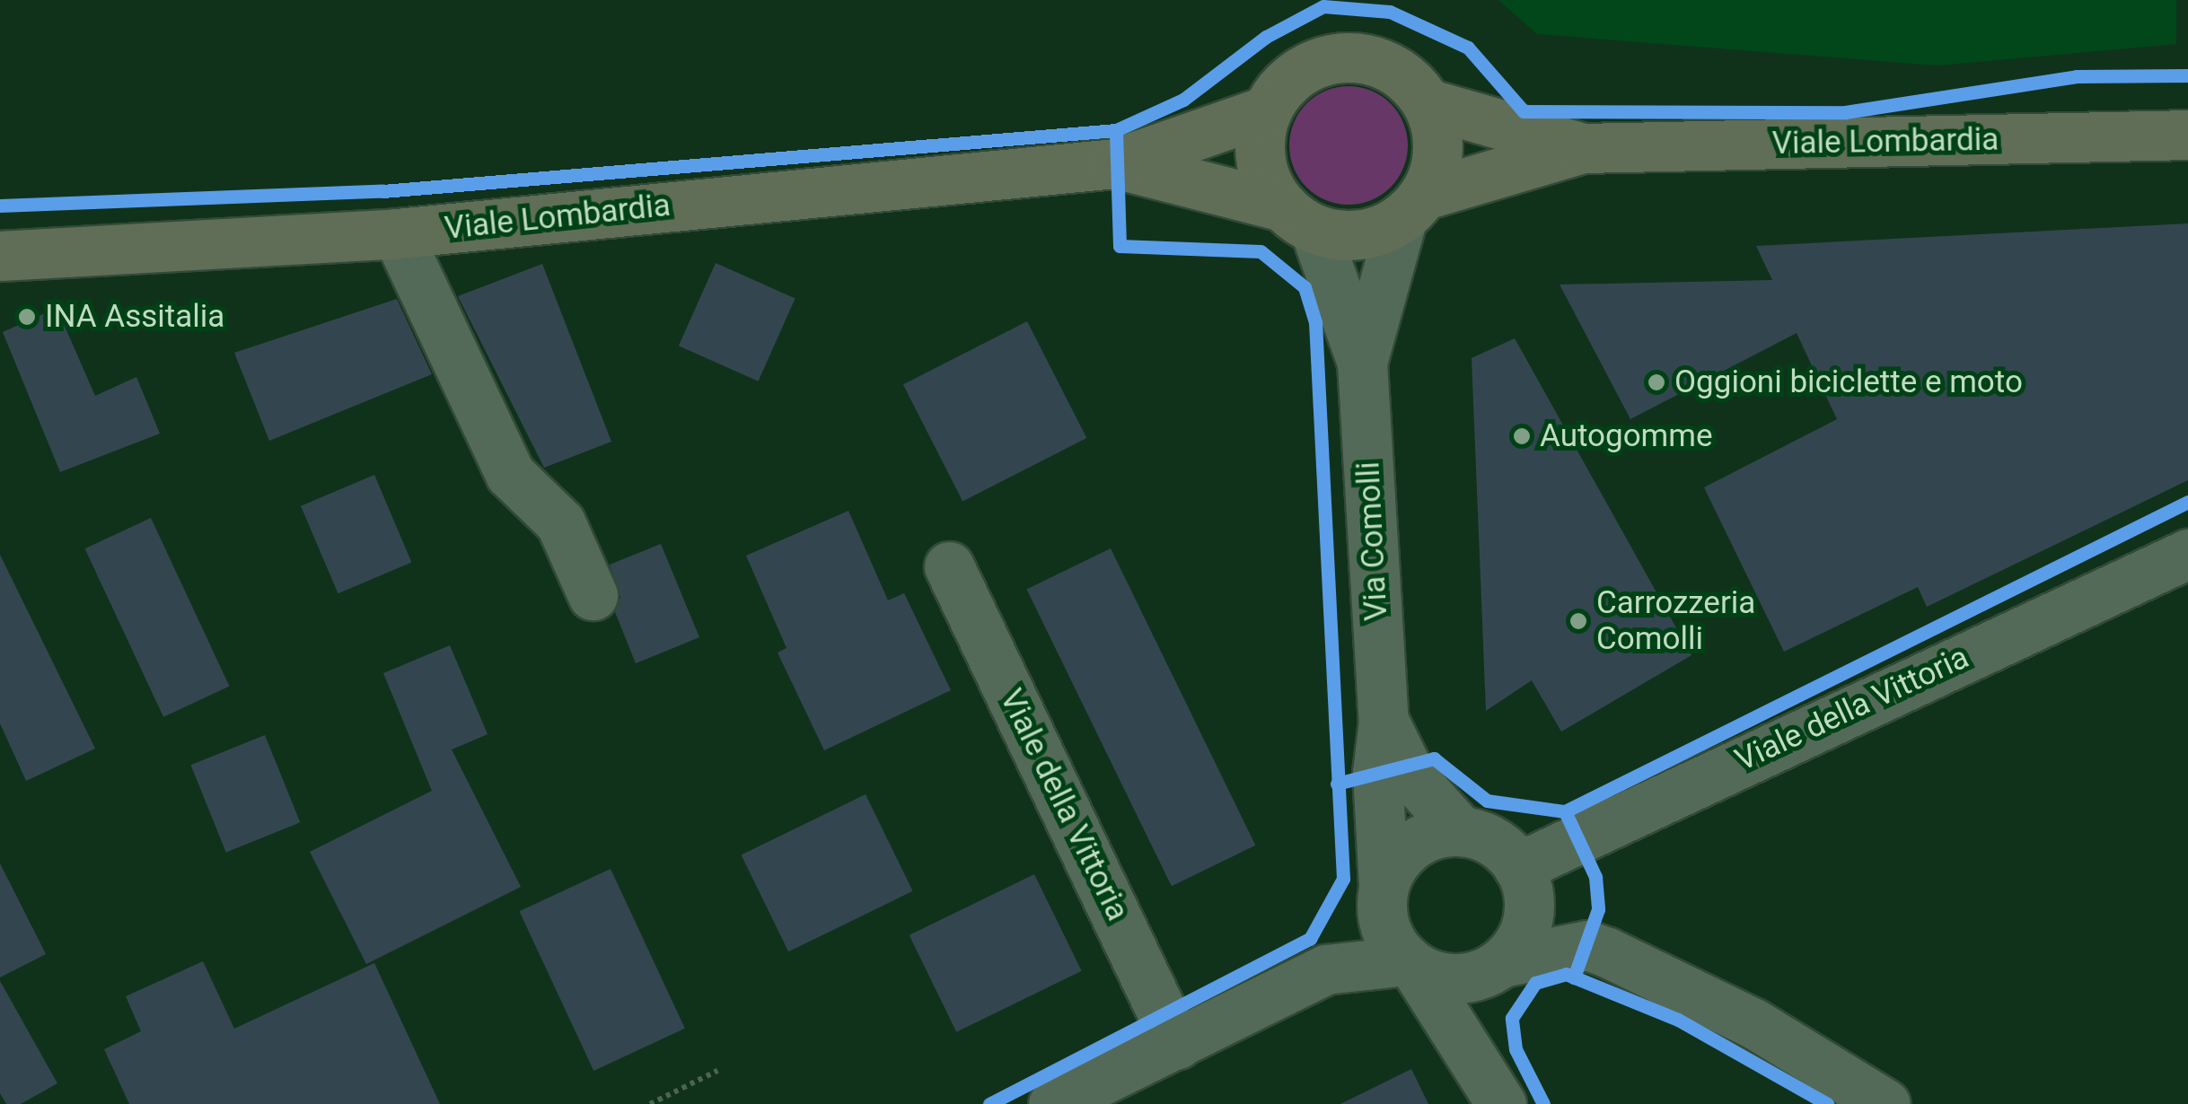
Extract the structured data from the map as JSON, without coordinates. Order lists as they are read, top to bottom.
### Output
{
  "streets": {
    "main road": ["Viale Lombardia"],
    "street": ["Via Comolli", "Viale della Vittoria"]
  },
  "crossings": [
    ["Viale Lombardia", "Via Comolli"],
    ["Via Comolli", "Viale della Vittoria"]
  ],
  "places": [
    "INA Assitalia",
    "Oggioni biciclette e moto",
    "Autogomme",
    "Carrozzeria Comolli"
  ]
}
